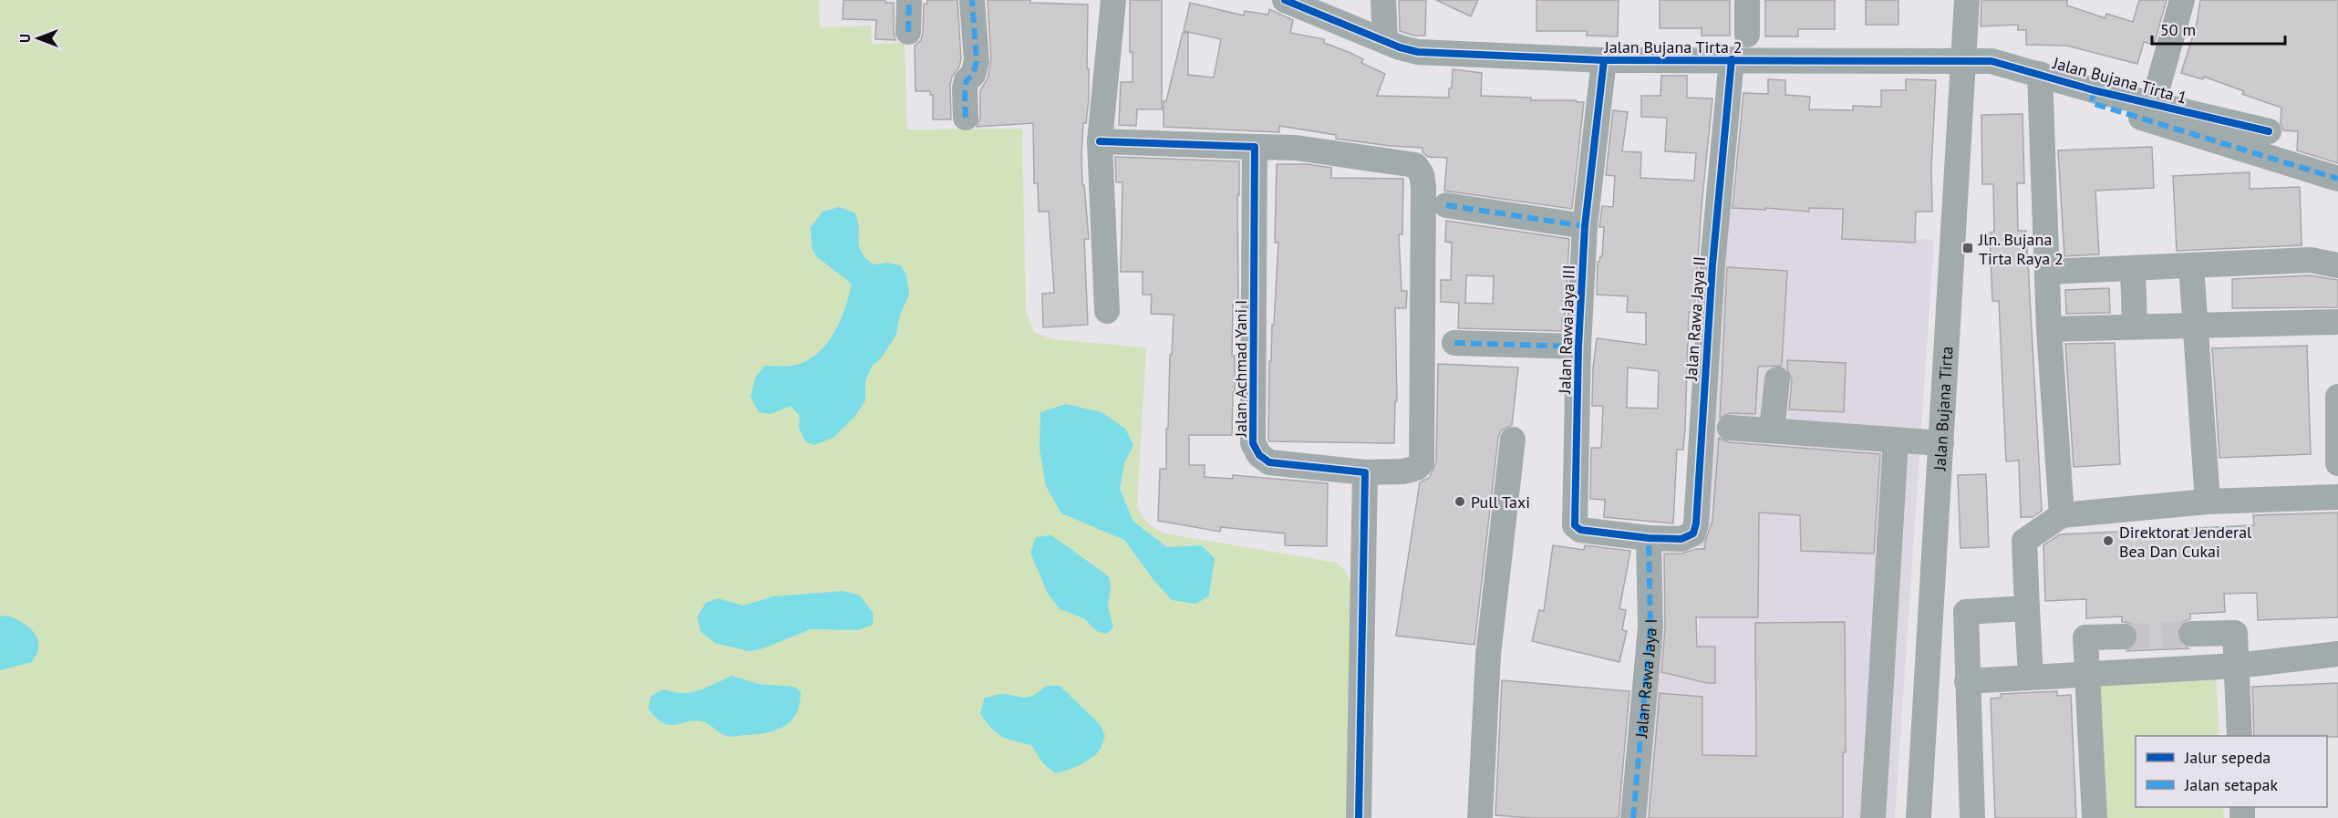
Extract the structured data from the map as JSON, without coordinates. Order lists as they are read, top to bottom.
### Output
{
  "streets": {
    "street": [
      "Jalan Bujana Tirta 2",
      "Jalan Bujana Tirta 1",
      "Jalan Rawa Jaya II",
      "Jalan Rawa Jaya III",
      "Jalan Achmad Yani I",
      "Jalan Bujana Tirta",
      "Jalan Rawa Jaya I"
    ]
  },
  "crossings": [
    ["Jalan Bujana Tirta 2", "Jalan Bujana Tirta 1"],
    ["Jalan Bujana Tirta 2", "Jalan Rawa Jaya II"],
    ["Jalan Bujana Tirta 2", "Jalan Rawa Jaya III"],
    ["Jalan Bujana Tirta 2", "Jalan Bujana Tirta"],
    ["Jalan Bujana Tirta 1", "Jalan Bujana Tirta"],
    ["Jalan Rawa Jaya II", "Jalan Rawa Jaya III"],
    ["Jalan Rawa Jaya II", "Jalan Rawa Jaya I"],
    ["Jalan Rawa Jaya III", "Jalan Rawa Jaya I"]
  ],
  "places": {
    "transit": ["Jln. Bujana Tirta Raya 2"],
    "other": ["Pull Taxi", "Direktorat Jenderal Bea Dan Cukai"]
  },
  "legend": ["Jalur sepeda", "Jalan setapak"],
  "scale_bar": "50 m",
  "north": "left"
}
